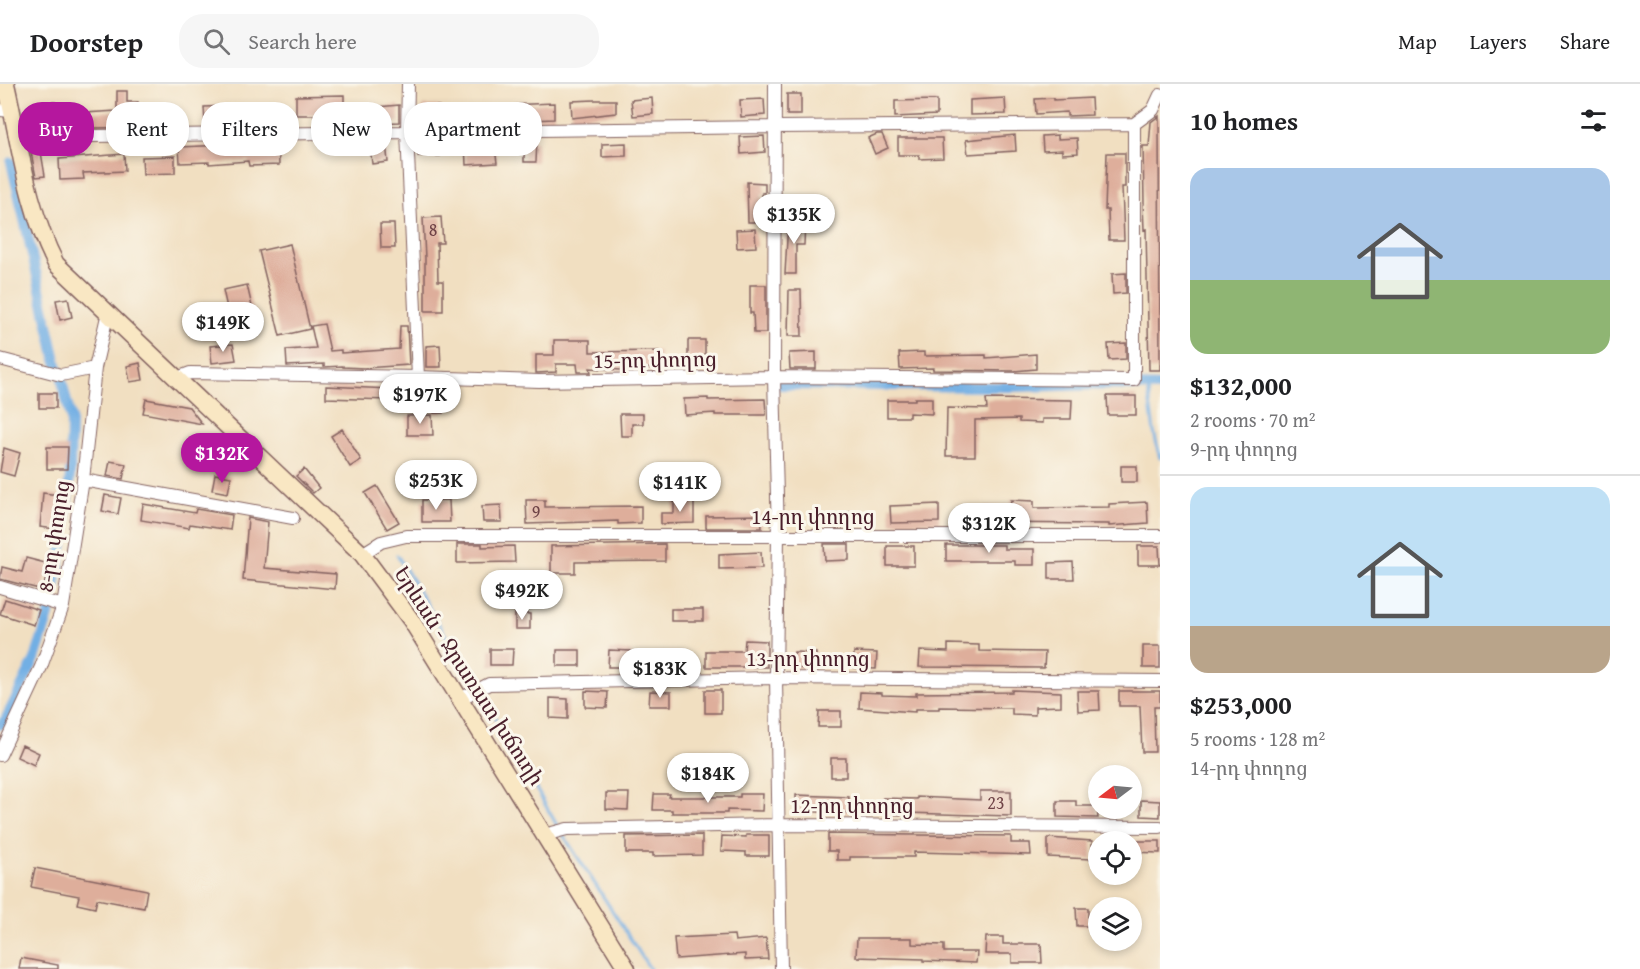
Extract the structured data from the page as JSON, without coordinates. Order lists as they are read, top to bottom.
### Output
{
  "streets": {
    "main road": ["Երևան - Ջրառատ խճուղի"],
    "street": [
      "15-րդ փողոց",
      "14-րդ փողոց",
      "8-րդ փողոց",
      "13-րդ փողոց",
      "12-րդ փողոց"
    ]
  },
  "crossings": [
    ["15-րդ փողոց", "Երևան - Ջրառատ խճուղի"],
    ["14-րդ փողոց", "Երևան - Ջրառատ խճուղի"],
    ["8-րդ փողոց", "Երևան - Ջրառատ խճուղի"],
    ["13-րդ փողոց", "Երևան - Ջրառատ խճուղի"],
    ["Երևան - Ջրառատ խճուղի", "12-րդ փողոց"]
  ],
  "house_numbers": ["8", "9", "23"],
  "north": "left",
  "page": {
    "header": "Doorstep",
    "search": "Search here",
    "nav": ["Map", "Layers", "Share"],
    "heading": "10 homes",
    "chip": [
      "Buy",
      "Rent",
      "Filters",
      "New",
      "Apartment"
    ],
    "list": [
      {
        "name": "$132,000",
        "note": "2 rooms · 70 m² · 9-րդ փողոց"
      },
      {
        "name": "$253,000",
        "note": "5 rooms · 128 m² · 14-րդ փողոց"
      }
    ],
    "price": [
      "$135K",
      "$149K",
      "$197K",
      "$132K",
      "$253K",
      "$141K",
      "$312K",
      "$492K",
      "$183K",
      "$184K"
    ]
  }
}
